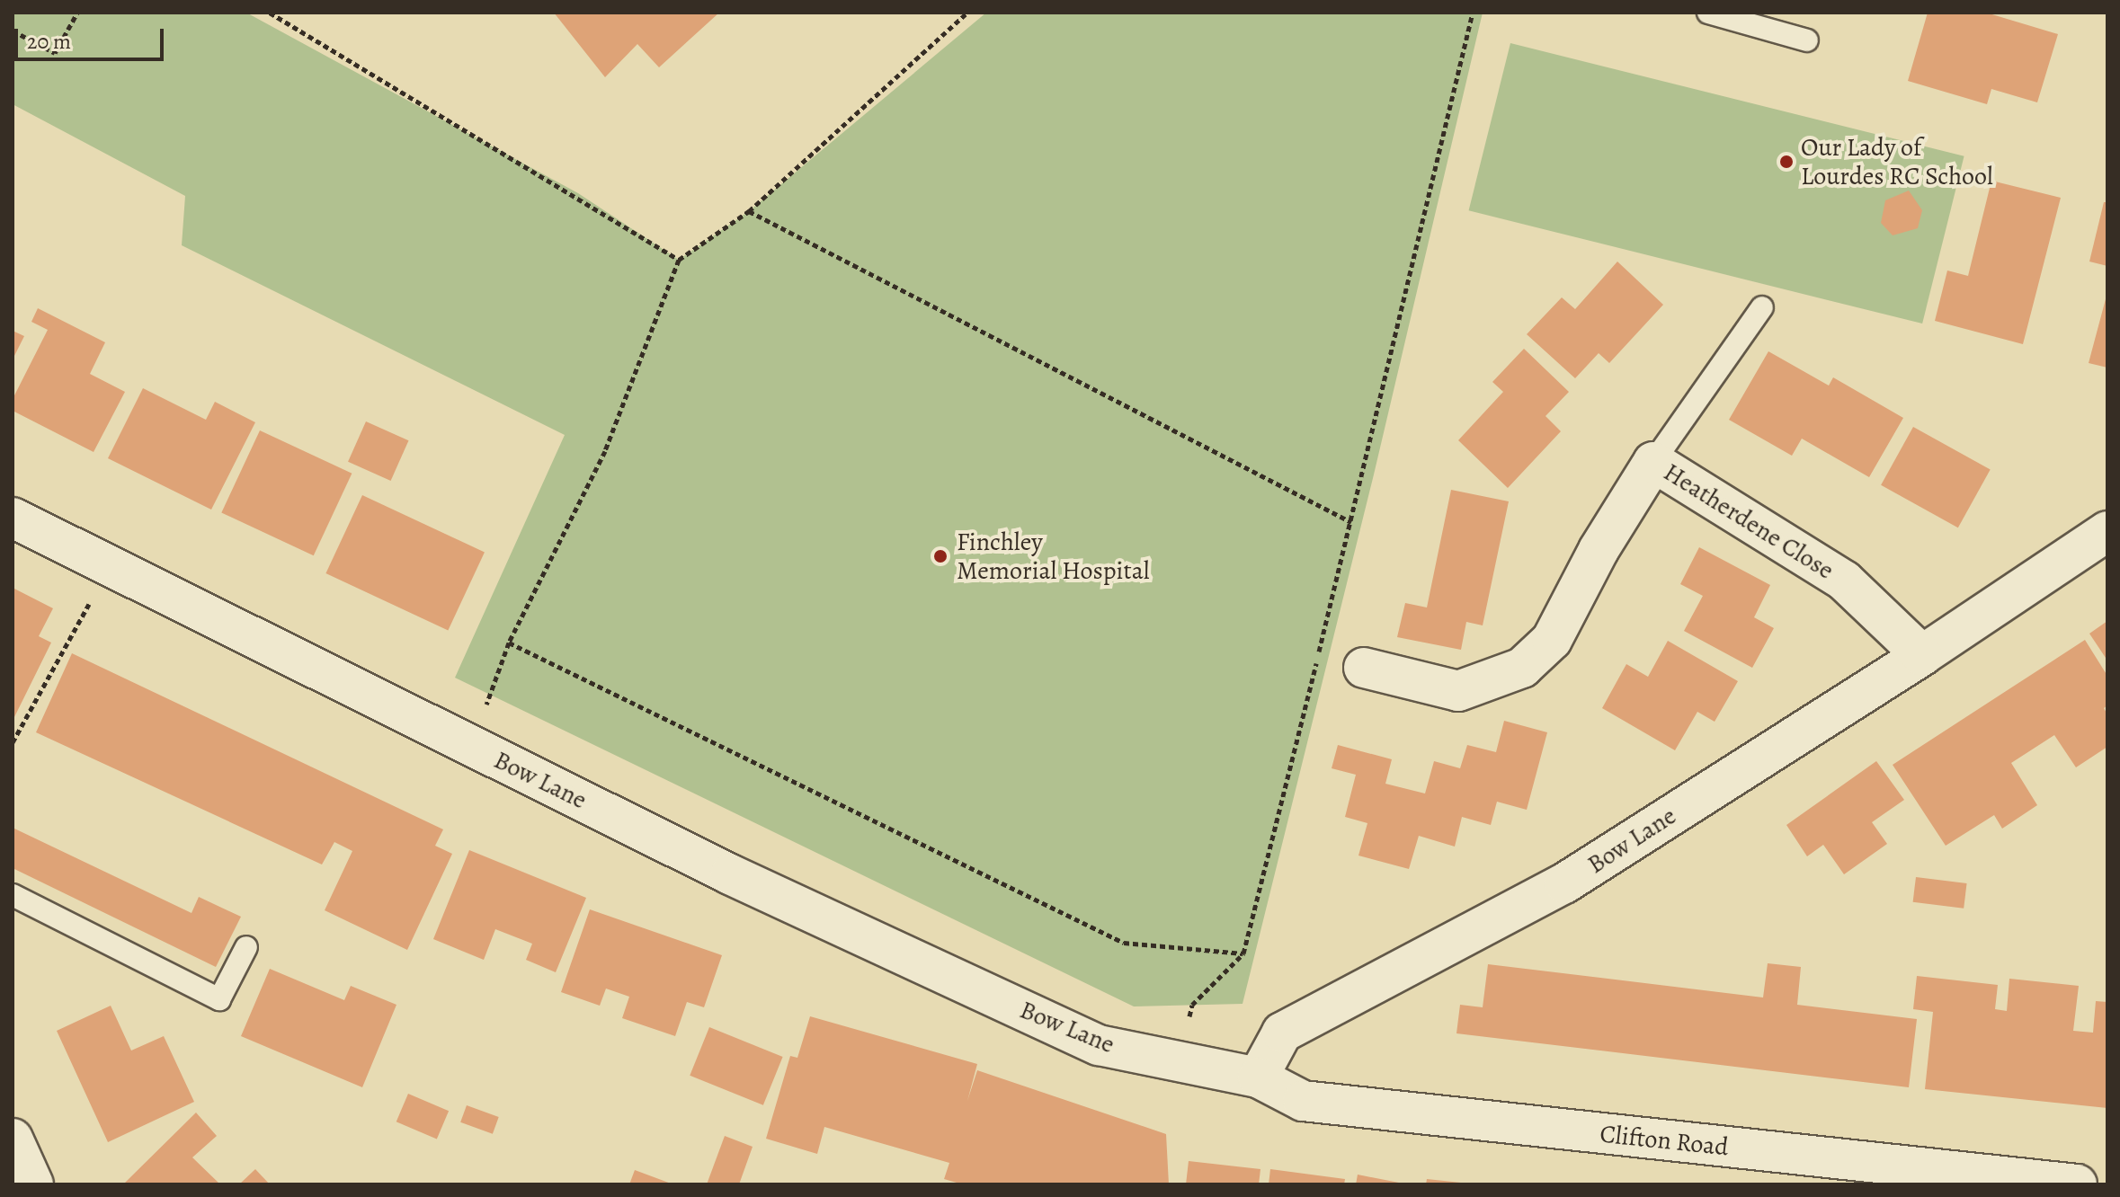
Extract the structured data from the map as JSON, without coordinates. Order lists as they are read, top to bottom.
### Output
{
  "streets": {
    "street": ["Heatherdene Close", "Bow Lane", "Clifton Road"]
  },
  "crossings": [
    ["Heatherdene Close", "Bow Lane"],
    ["Bow Lane", "Clifton Road"]
  ],
  "places": ["Our Lady of Lourdes RC School", "Finchley Memorial Hospital"],
  "scale_bar": "20 m"
}
